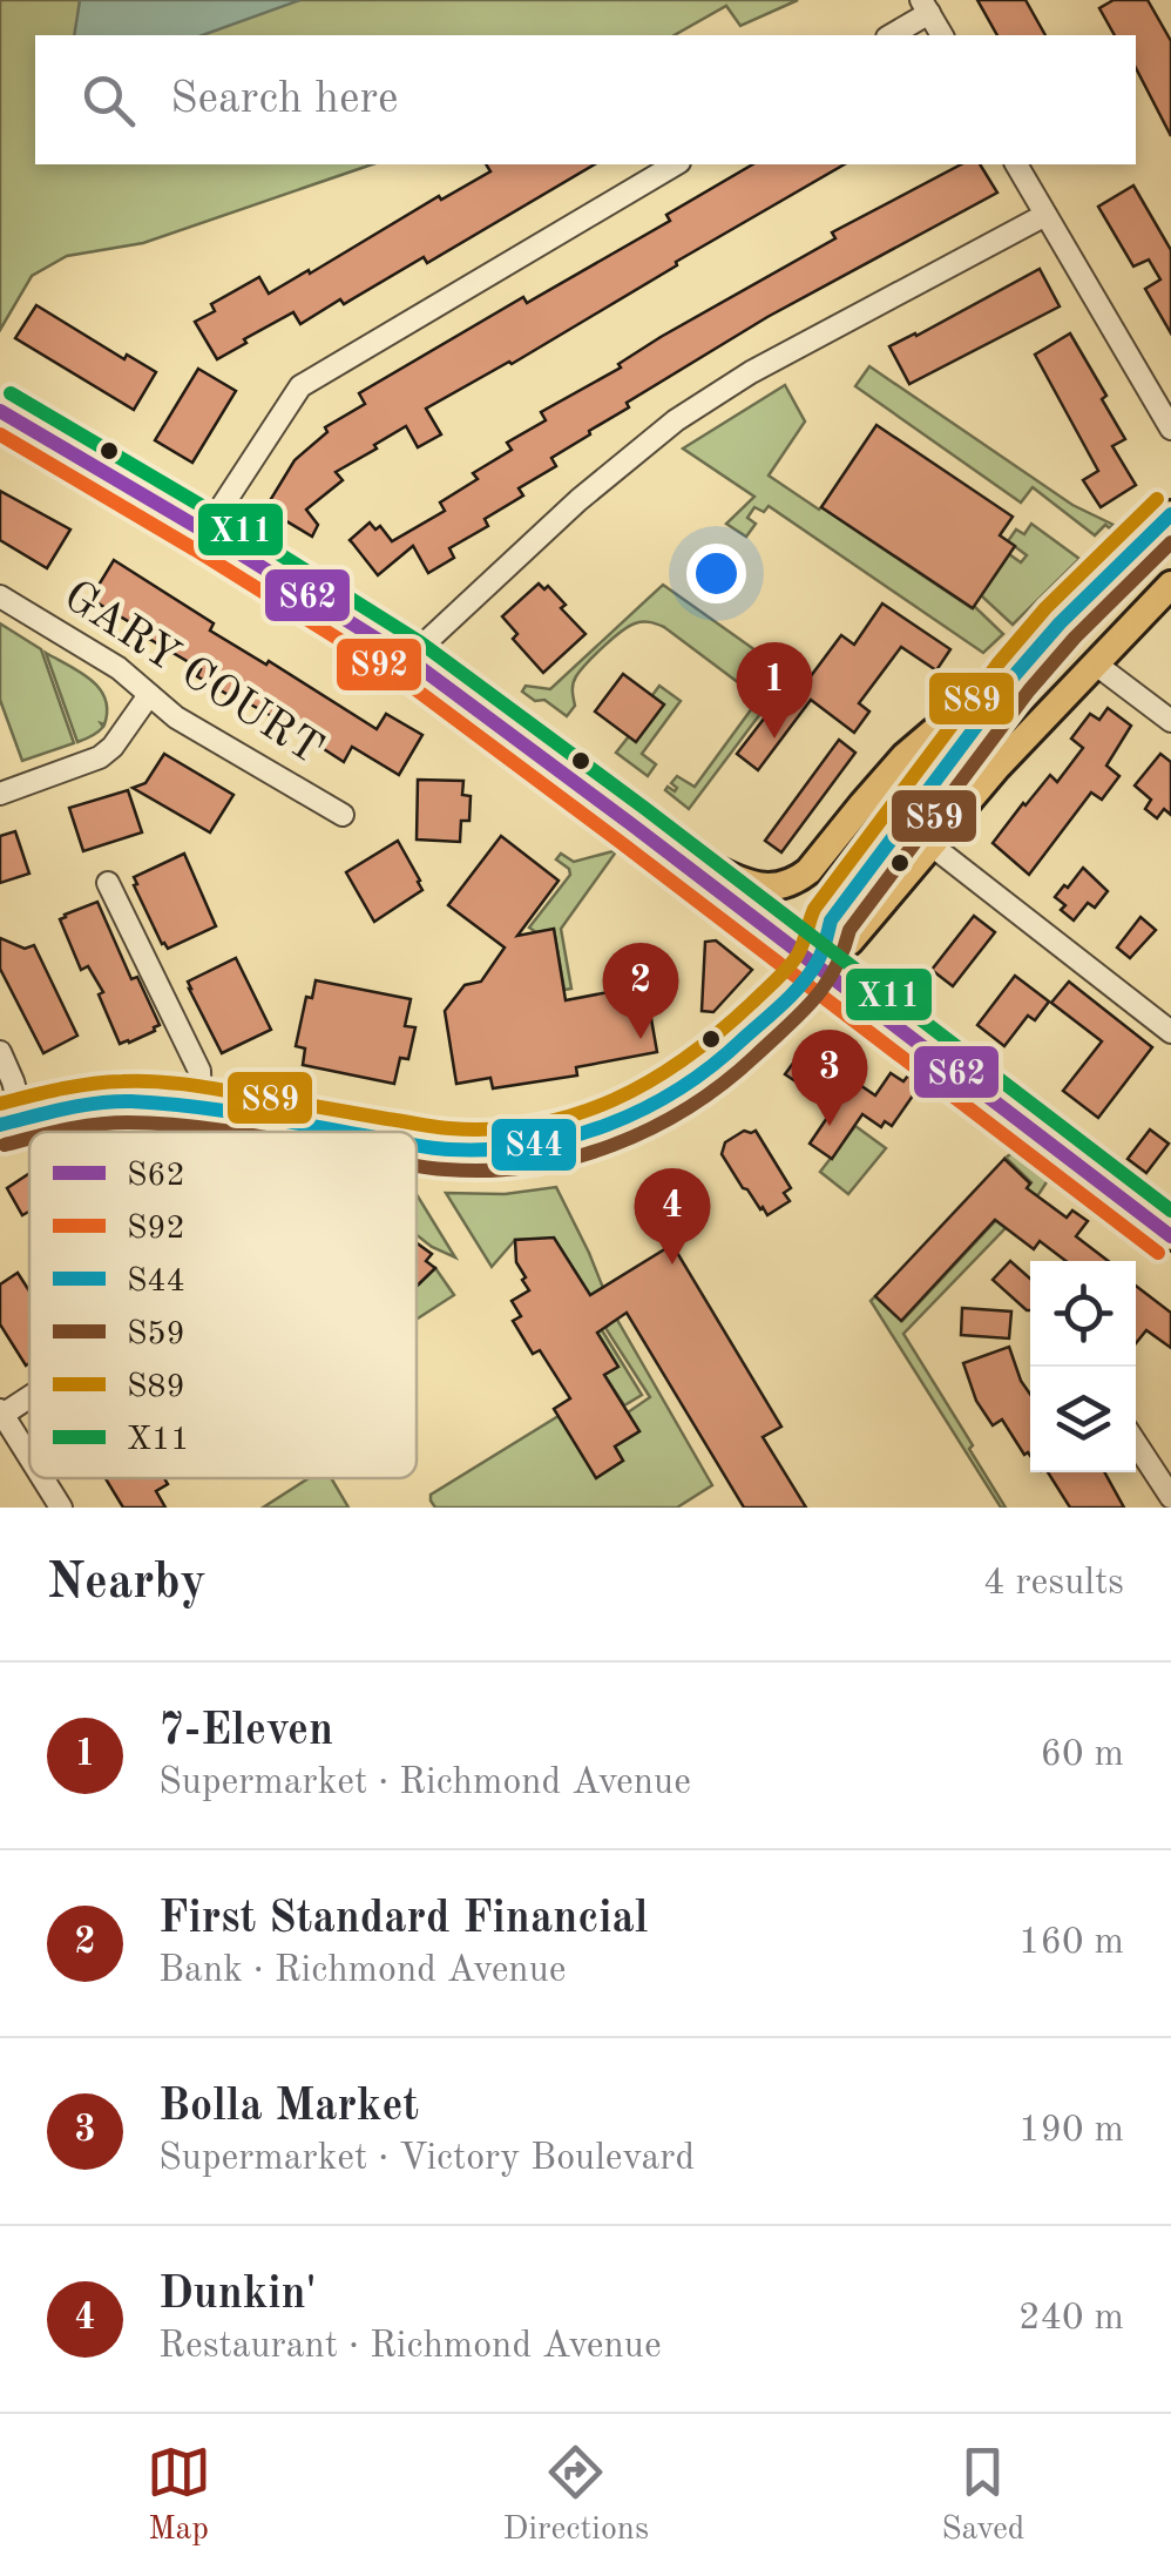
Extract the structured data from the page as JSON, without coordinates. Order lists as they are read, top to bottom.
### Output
{
  "streets": {
    "street": ["GARY COURT"]
  },
  "lines": [
    "transit line X11",
    "transit line S62",
    "transit line S92",
    "transit line S89",
    "transit line S44",
    "transit line S59"
  ],
  "legend": [
    "S62",
    "S92",
    "S44",
    "S59",
    "S89",
    "X11"
  ],
  "page": {
    "search": "Search here",
    "pins": [
      "1",
      "2",
      "3",
      "4"
    ],
    "heading": ["Nearby", "4 results"],
    "list": [
      {
        "mark": "1",
        "name": "7-Eleven",
        "note": "Supermarket · Richmond Avenue",
        "value": "60 m"
      },
      {
        "mark": "2",
        "name": "First Standard Financial",
        "note": "Bank · Richmond Avenue",
        "value": "160 m"
      },
      {
        "mark": "3",
        "name": "Bolla Market",
        "note": "Supermarket · Victory Boulevard",
        "value": "190 m"
      },
      {
        "mark": "4",
        "name": "Dunkin'",
        "note": "Restaurant · Richmond Avenue",
        "value": "240 m"
      }
    ],
    "nav": ["Map", "Directions", "Saved"]
  }
}
